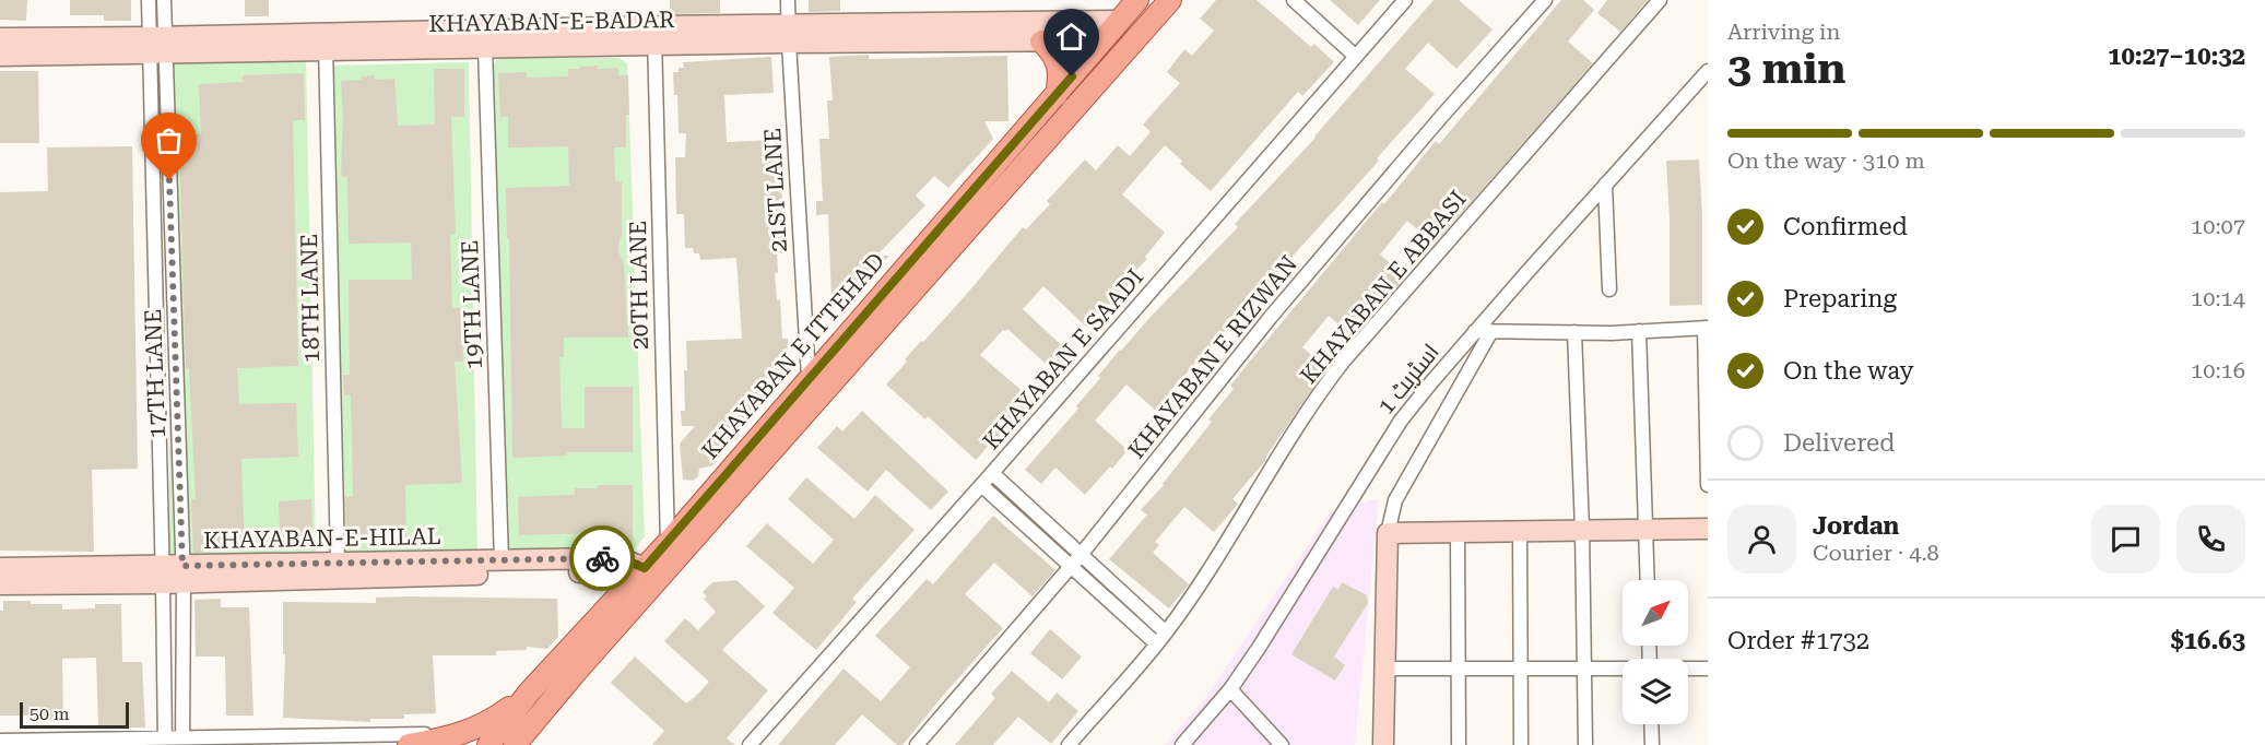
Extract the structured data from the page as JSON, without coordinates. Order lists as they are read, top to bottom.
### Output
{
  "streets": {
    "main road": ["KHAYABAN-E-BADAR", "KHAYABAN E ITTEHAD", "KHAYABAN-E-HILAL"],
    "street": [
      "21ST LANE",
      "20TH LANE",
      "KHAYABAN E ABBASI",
      "18TH LANE",
      "19TH LANE",
      "KHAYABAN E RIZWAN",
      "KHAYABAN E SAADI",
      "17TH LANE",
      "اسٹریٹ 1"
    ]
  },
  "crossings": [
    ["KHAYABAN-E-BADAR", "21ST LANE"],
    ["KHAYABAN-E-BADAR", "20TH LANE"],
    ["KHAYABAN-E-BADAR", "18TH LANE"],
    ["KHAYABAN-E-BADAR", "19TH LANE"],
    ["KHAYABAN-E-BADAR", "KHAYABAN E ITTEHAD"],
    ["KHAYABAN-E-BADAR", "17TH LANE"],
    ["21ST LANE", "KHAYABAN E ITTEHAD"],
    ["20TH LANE", "KHAYABAN E ITTEHAD"],
    ["18TH LANE", "KHAYABAN-E-HILAL"],
    ["19TH LANE", "KHAYABAN-E-HILAL"],
    ["KHAYABAN E ITTEHAD", "KHAYABAN-E-HILAL"],
    ["17TH LANE", "KHAYABAN-E-HILAL"]
  ],
  "scale_bar": "50 m",
  "north": "top right",
  "page": {
    "heading": ["3 min", "Arriving in", "10:27–10:32"],
    "panel": [
      "Jordan",
      "Courier · 4.8",
      "Order #1732",
      "$16.63"
    ],
    "bar": "On the way · 310 m",
    "list": [
      ["Confirmed", "10:07"],
      ["Preparing", "10:14"],
      ["On the way", "10:16"],
      "Delivered"
    ],
    "scale": "50 m"
  }
}
